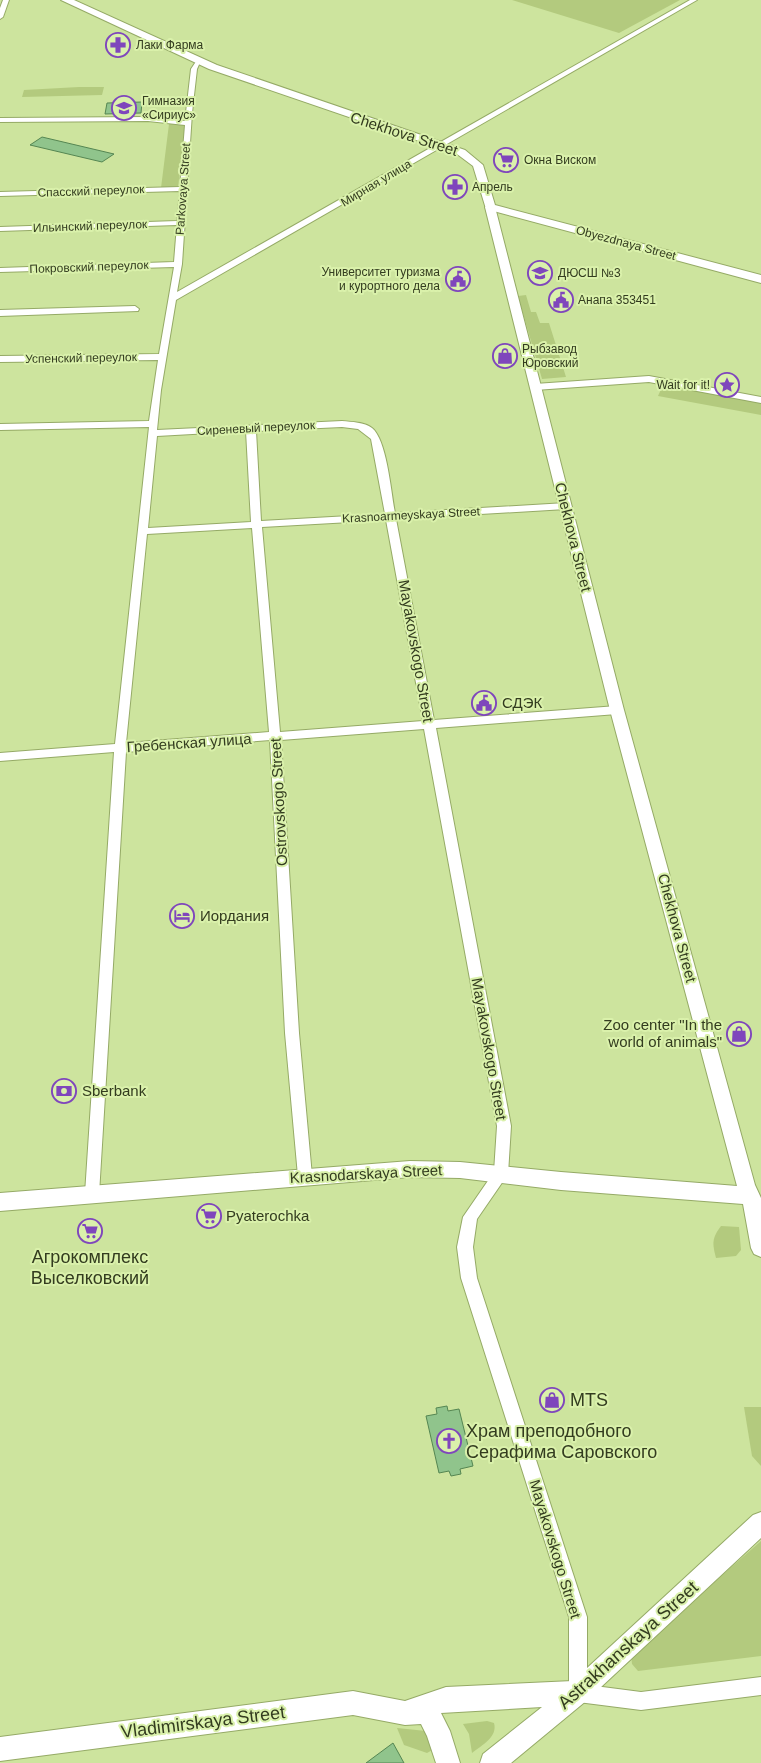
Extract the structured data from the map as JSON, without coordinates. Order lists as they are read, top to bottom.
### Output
{
  "streets": {
    "main road": ["Chekhova Street", "Obyezdnaya Street"],
    "street": [
      "Мирная улица",
      "Parkovaya Street",
      "Спасский переулок",
      "Ильинский переулок",
      "Покровский переулок",
      "Успенский переулок",
      "Сиреневый переулок",
      "Krasnoarmeyskaya Street",
      "Mayakovskogo Street",
      "Гребенская улица",
      "Ostrovskogo Street",
      "Krasnodarskaya Street",
      "Astrakhanskaya Street",
      "Vladimirskaya Street"
    ]
  },
  "crossings": [
    ["Chekhova Street", "Мирная улица"],
    ["Chekhova Street", "Parkovaya Street"],
    ["Chekhova Street", "Obyezdnaya Street"],
    ["Chekhova Street", "Krasnoarmeyskaya Street"],
    ["Chekhova Street", "Гребенская улица"],
    ["Chekhova Street", "Krasnodarskaya Street"],
    ["Мирная улица", "Parkovaya Street"],
    ["Parkovaya Street", "Спасский переулок"],
    ["Parkovaya Street", "Ильинский переулок"],
    ["Parkovaya Street", "Покровский переулок"],
    ["Parkovaya Street", "Успенский переулок"],
    ["Parkovaya Street", "Сиреневый переулок"],
    ["Parkovaya Street", "Krasnoarmeyskaya Street"],
    ["Parkovaya Street", "Гребенская улица"],
    ["Parkovaya Street", "Krasnodarskaya Street"],
    ["Сиреневый переулок", "Mayakovskogo Street"],
    ["Сиреневый переулок", "Ostrovskogo Street"],
    ["Krasnoarmeyskaya Street", "Mayakovskogo Street"],
    ["Krasnoarmeyskaya Street", "Ostrovskogo Street"],
    ["Mayakovskogo Street", "Гребенская улица"],
    ["Mayakovskogo Street", "Krasnodarskaya Street"],
    ["Mayakovskogo Street", "Astrakhanskaya Street"],
    ["Гребенская улица", "Ostrovskogo Street"],
    ["Ostrovskogo Street", "Krasnodarskaya Street"]
  ],
  "places": {
    "pharmacy": ["Лаки Фарма", "Апрель"],
    "school or university": ["Гимназия «Сириус»", "ДЮСШ №3"],
    "supermarket": ["Окна Виском", "Pyaterochka", "Агрокомплекс Выселковский"],
    "public building": ["Университет туризма и курортного дела", "Анапа 353451", "СДЭК"],
    "shop": ["Рыбзавод Юровский", "Zoo center \"In the world of animals\"", "MTS"],
    "place": ["Wait for it!"],
    "hotel": ["Иордания"],
    "bank": ["Sberbank"],
    "church": ["Храм преподобного Серафима Саровского"]
  }
}
